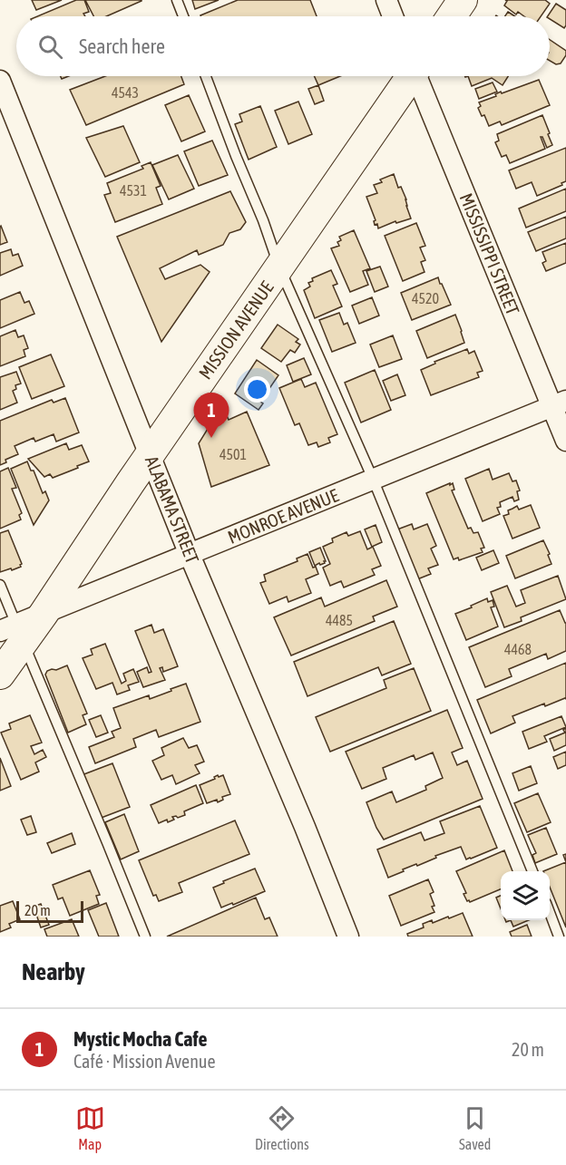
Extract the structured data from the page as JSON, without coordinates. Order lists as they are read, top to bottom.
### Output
{
  "streets": {
    "main road": ["MISSION AVENUE"],
    "street": ["MISSISSIPPI STREET", "ALABAMA STREET", "MONROE AVENUE"]
  },
  "crossings": [
    ["MISSISSIPPI STREET", "MONROE AVENUE"],
    ["MISSION AVENUE", "ALABAMA STREET"],
    ["MISSION AVENUE", "MONROE AVENUE"],
    ["ALABAMA STREET", "MONROE AVENUE"]
  ],
  "house_numbers": [
    "4543",
    "4531",
    "4520",
    "4501",
    "4485",
    "4468"
  ],
  "scale_bar": "20 m",
  "page": {
    "search": "Search here",
    "pins": "1",
    "scale": "20 m",
    "heading": "Nearby",
    "list": [
      {
        "mark": "1",
        "name": "Mystic Mocha Cafe",
        "note": "Café · Mission Avenue",
        "value": "20 m"
      }
    ],
    "nav": ["Map", "Directions", "Saved"]
  }
}
